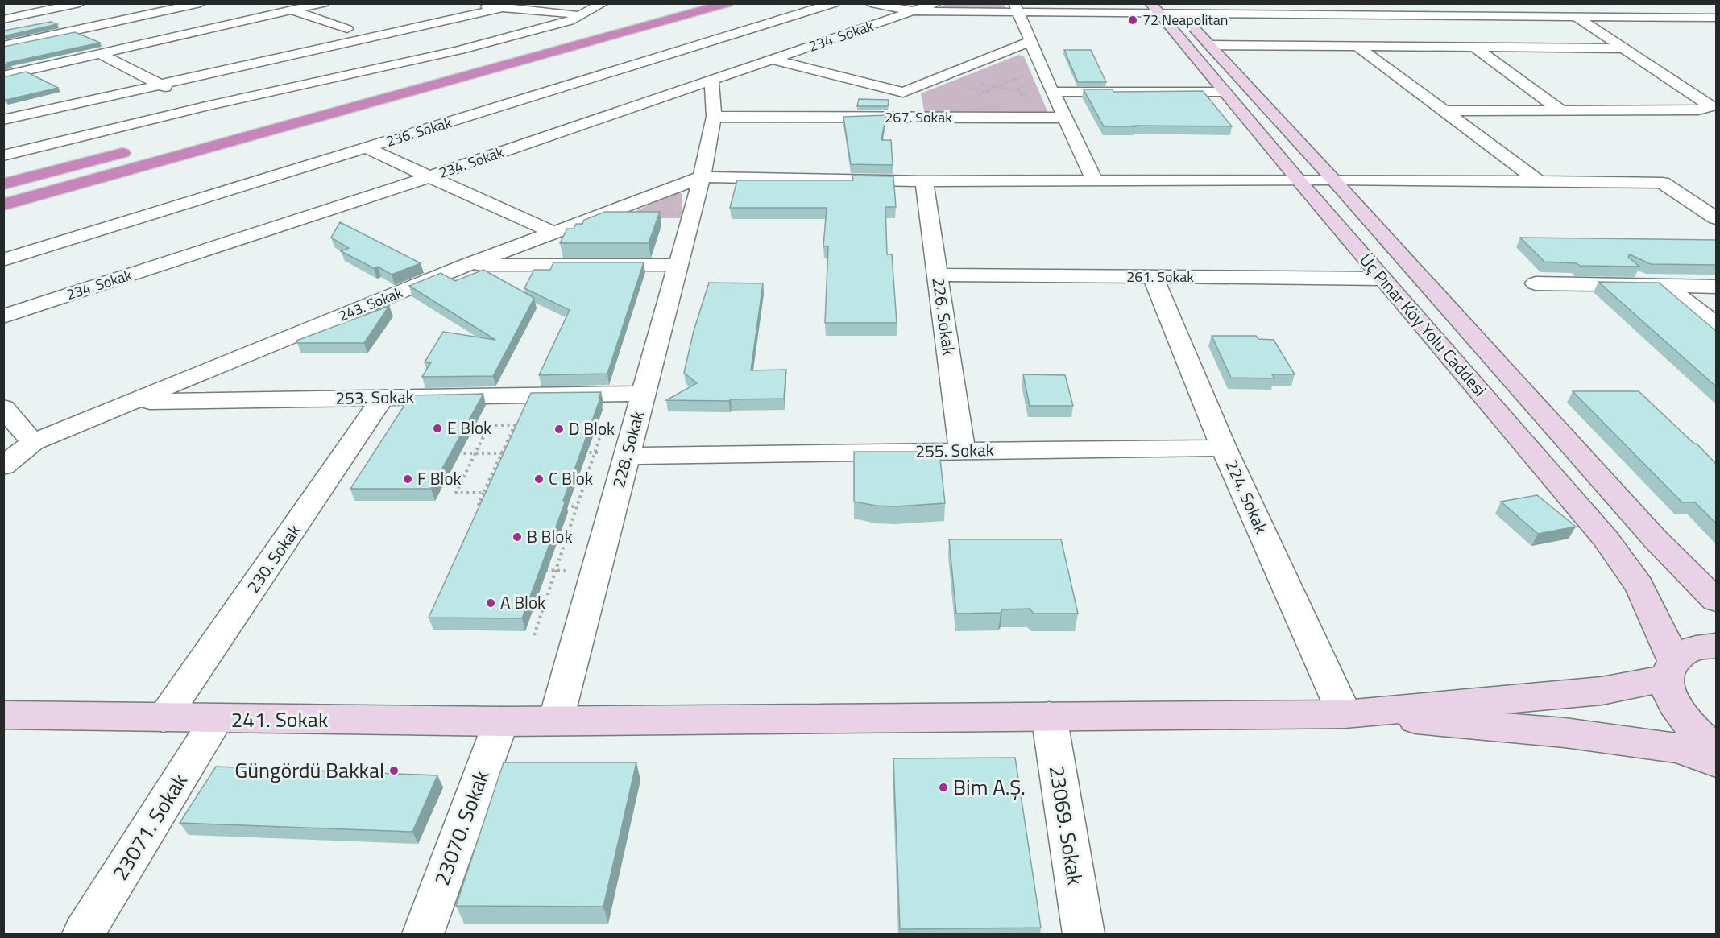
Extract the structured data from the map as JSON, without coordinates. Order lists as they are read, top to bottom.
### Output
{
  "streets": {
    "main road": ["Üç Pınar Köy Yolu Caddesi", "241. Sokak"],
    "street": [
      "234. Sokak",
      "267. Sokak",
      "236. Sokak",
      "261. Sokak",
      "243. Sokak",
      "226. Sokak",
      "253. Sokak",
      "228. Sokak",
      "255. Sokak",
      "224. Sokak",
      "230. Sokak",
      "23069. Sokak",
      "23071. Sokak",
      "23070. Sokak"
    ]
  },
  "crossings": [
    ["261. Sokak", "226. Sokak"],
    ["261. Sokak", "Üç Pınar Köy Yolu Caddesi"],
    ["261. Sokak", "224. Sokak"],
    ["243. Sokak", "253. Sokak"],
    ["243. Sokak", "228. Sokak"],
    ["226. Sokak", "255. Sokak"],
    ["253. Sokak", "228. Sokak"],
    ["253. Sokak", "230. Sokak"],
    ["228. Sokak", "255. Sokak"],
    ["228. Sokak", "241. Sokak"],
    ["255. Sokak", "224. Sokak"],
    ["224. Sokak", "241. Sokak"],
    ["230. Sokak", "241. Sokak"],
    ["241. Sokak", "23069. Sokak"],
    ["241. Sokak", "23071. Sokak"],
    ["241. Sokak", "23070. Sokak"]
  ],
  "places": [
    "72 Neapolitan",
    "E Blok",
    "D Blok",
    "F Blok",
    "C Blok",
    "B Blok",
    "A Blok",
    "Güngördü Bakkal",
    "Bim A.Ş."
  ]
}
